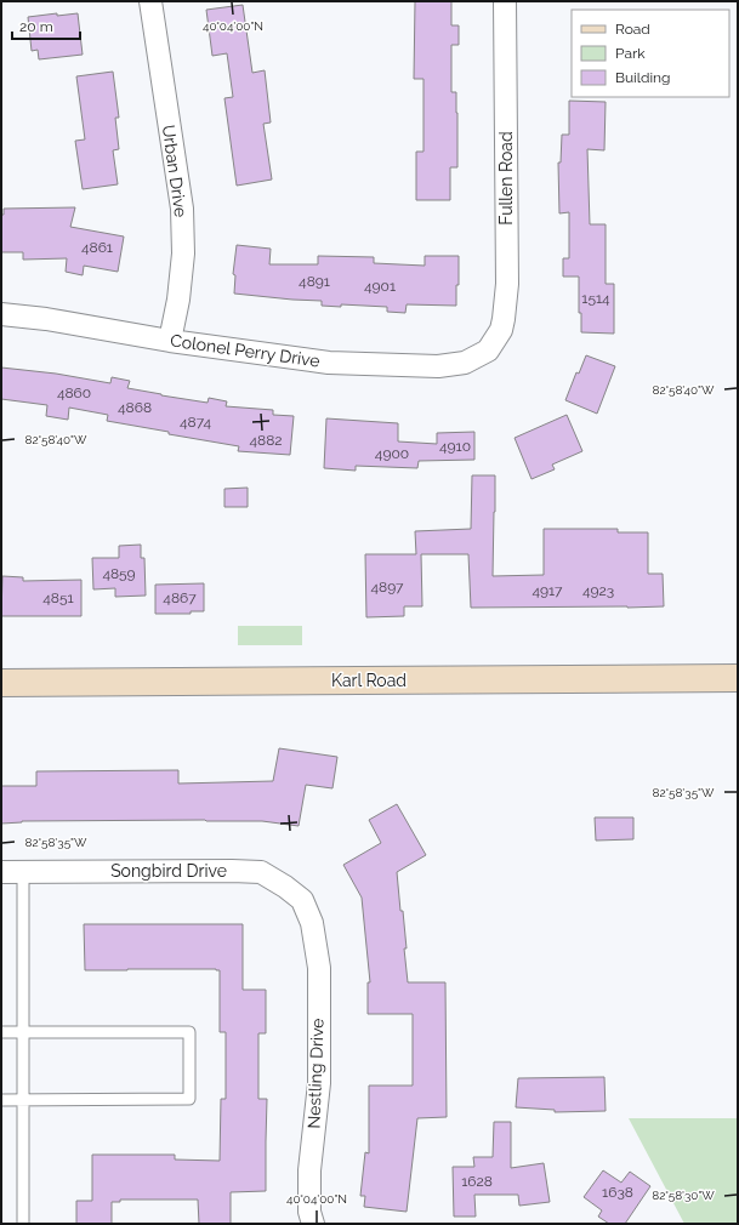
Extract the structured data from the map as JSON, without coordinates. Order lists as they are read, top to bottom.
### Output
{
  "streets": {
    "main road": ["Karl Road"],
    "street": [
      "Urban Drive",
      "Fullen Road",
      "Colonel Perry Drive",
      "Songbird Drive",
      "Nestling Drive"
    ]
  },
  "crossings": [
    ["Urban Drive", "Colonel Perry Drive"],
    ["Fullen Road", "Colonel Perry Drive"],
    ["Songbird Drive", "Nestling Drive"]
  ],
  "house_numbers": [
    "4861",
    "4891",
    "4901",
    "1514",
    "4860",
    "4868",
    "4874",
    "4882",
    "4910",
    "4900",
    "4859",
    "4897",
    "4917",
    "4923",
    "4851",
    "4867",
    "1628",
    "1638"
  ],
  "legend": ["Road", "Park", "Building"],
  "scale_bar": "20 m",
  "coordinates": [
    "40°04'00\"N",
    "82°58'40\"W",
    "82°58'35\"W",
    "82°58'30\"W"
  ]
}
